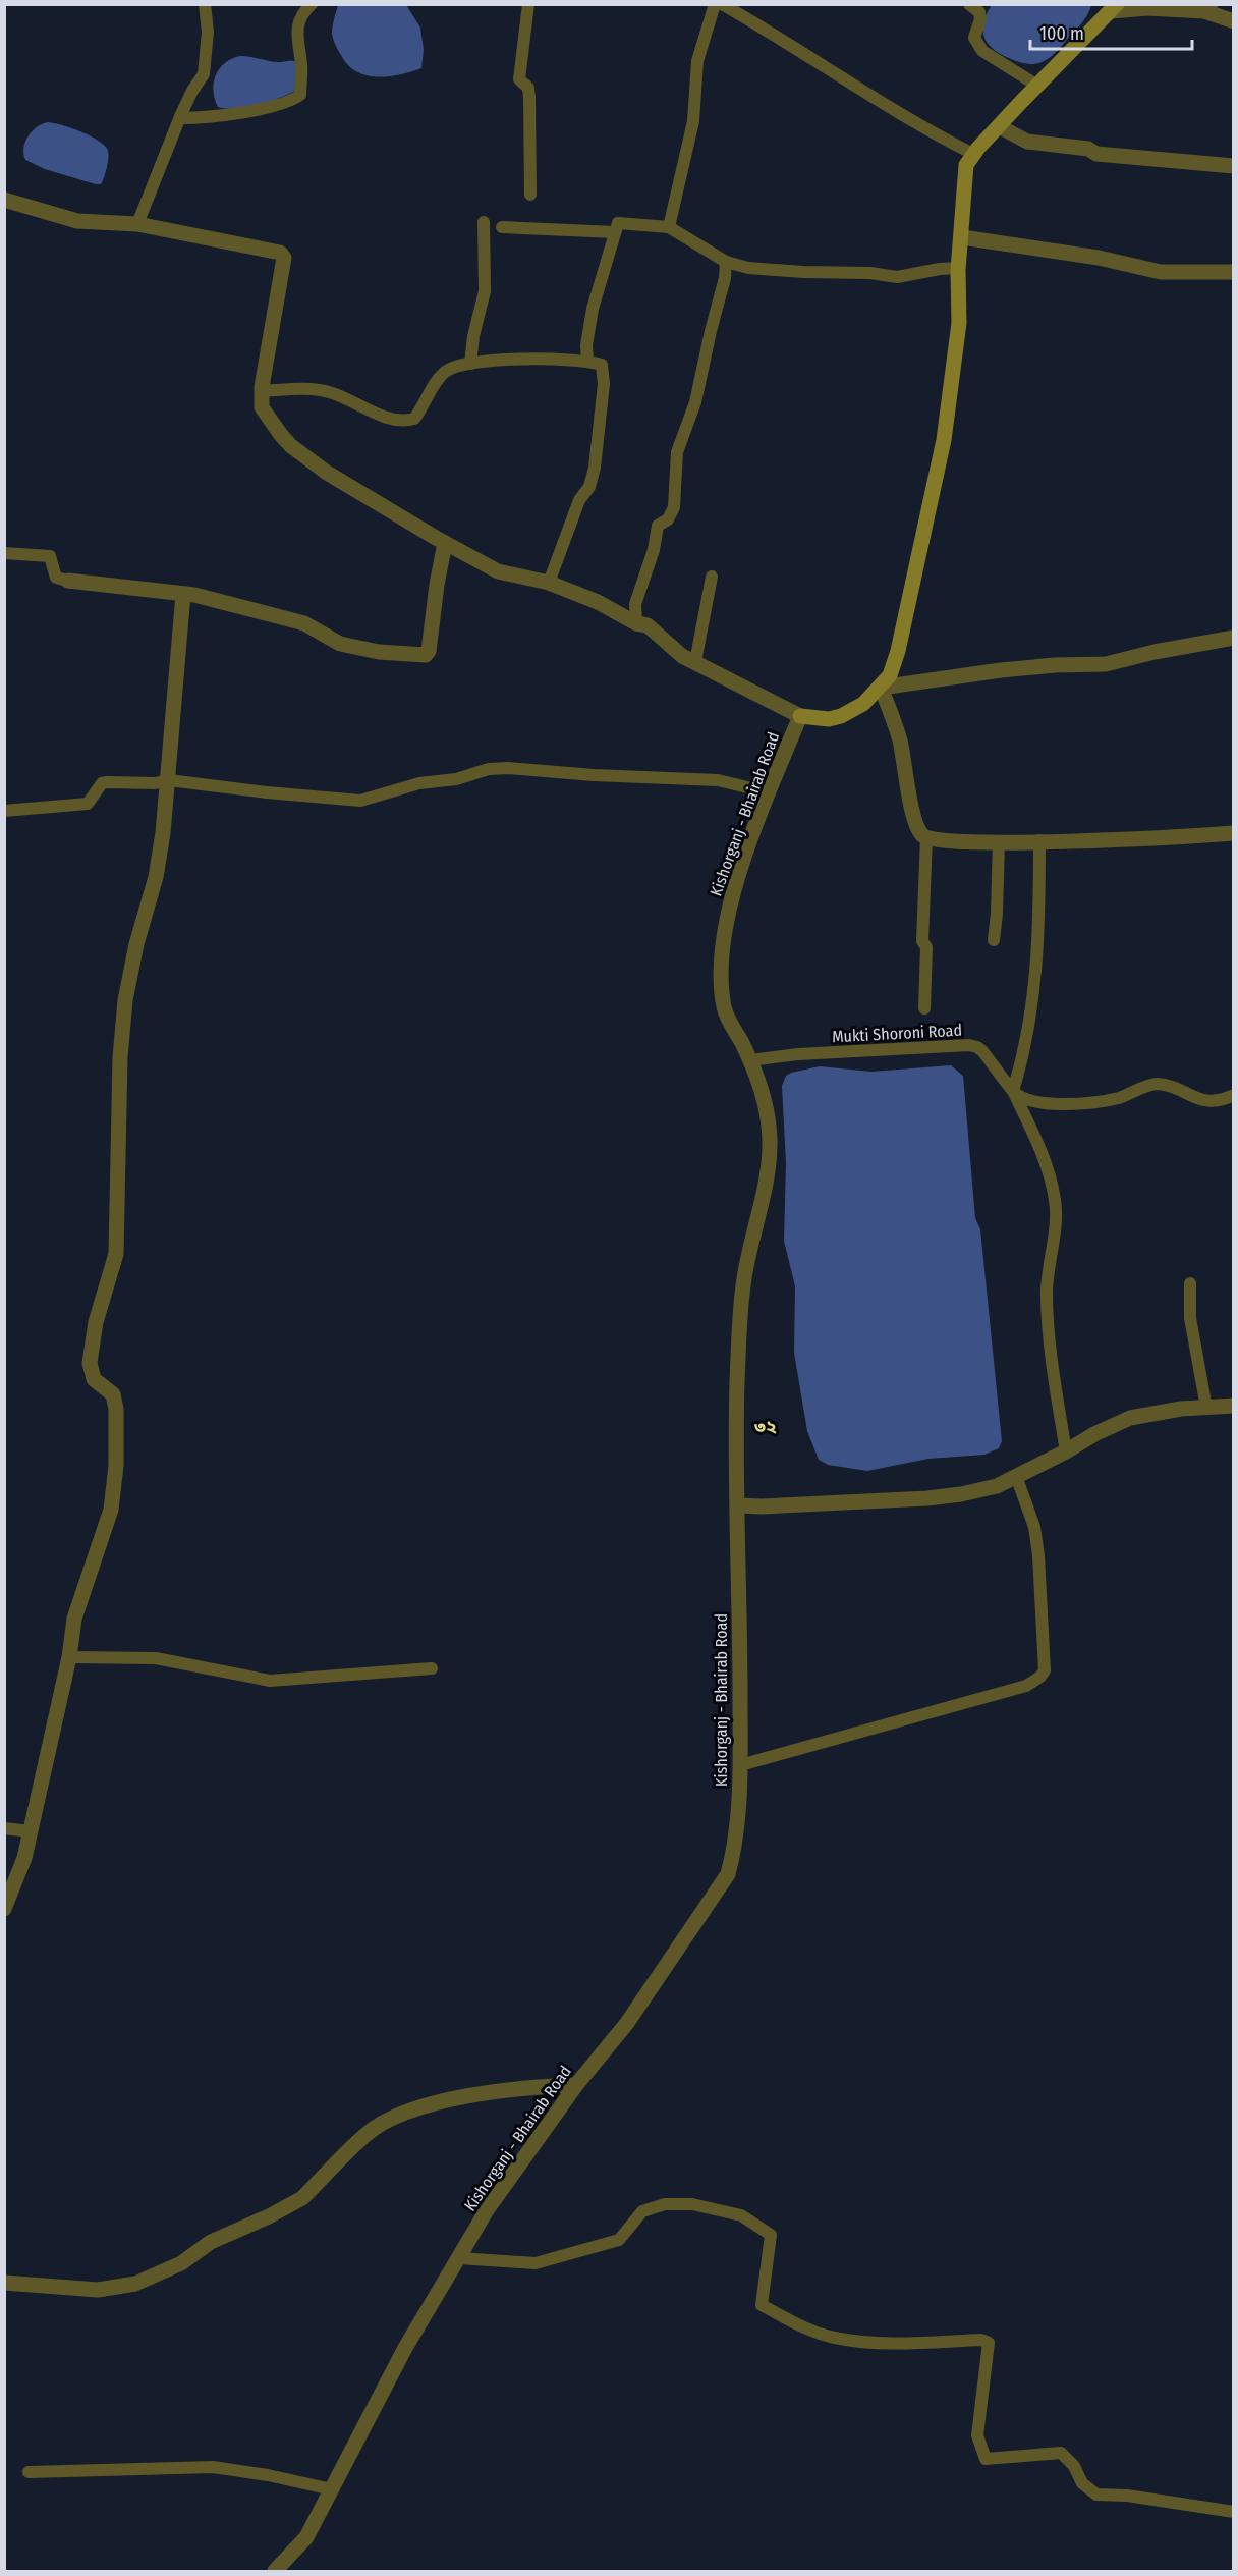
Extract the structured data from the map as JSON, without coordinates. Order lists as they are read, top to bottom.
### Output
{
  "streets": {
    "street": ["Kishorganj - Bhairab Road", "Mukti Shoroni Road"]
  },
  "crossings": [
    ["Kishorganj - Bhairab Road", "Mukti Shoroni Road"]
  ],
  "districts": ["৩২"],
  "scale_bar": "100 m"
}
